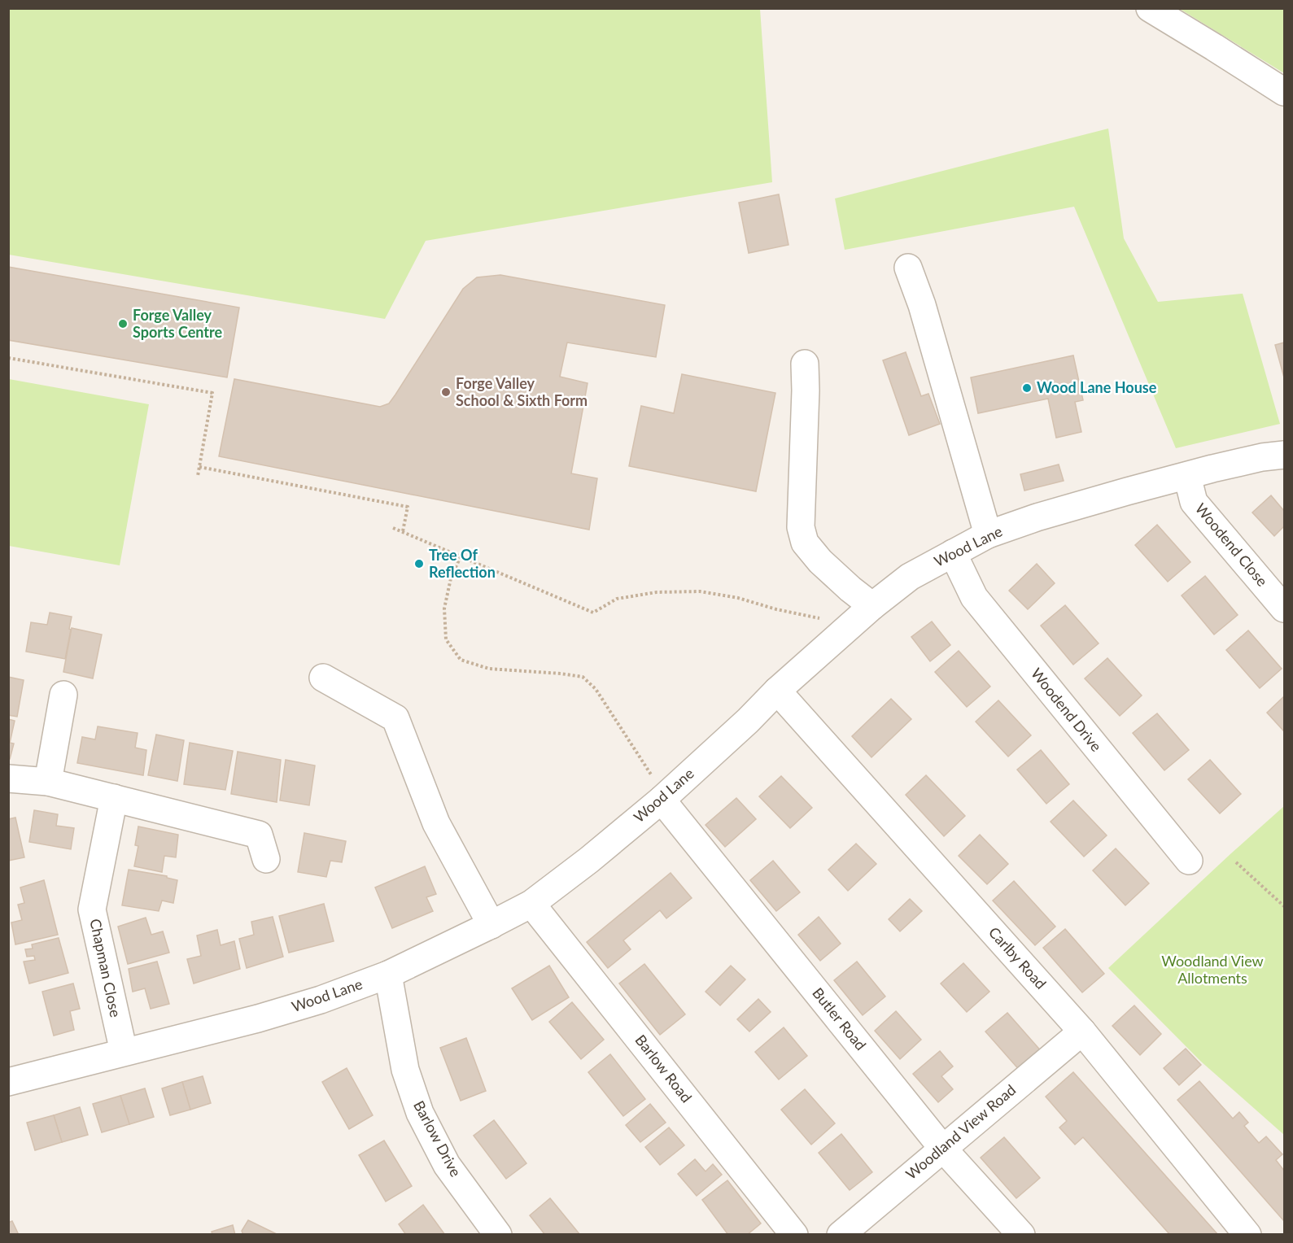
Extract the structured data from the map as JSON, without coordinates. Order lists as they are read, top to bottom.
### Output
{
  "streets": {
    "street": [
      "Woodend Close",
      "Wood Lane",
      "Woodend Drive",
      "Carlby Road",
      "Chapman Close",
      "Butler Road",
      "Barlow Road",
      "Woodland View Road",
      "Barlow Drive"
    ]
  },
  "crossings": [
    ["Woodend Close", "Wood Lane"],
    ["Wood Lane", "Woodend Drive"],
    ["Wood Lane", "Carlby Road"],
    ["Wood Lane", "Chapman Close"],
    ["Wood Lane", "Butler Road"],
    ["Wood Lane", "Barlow Road"],
    ["Wood Lane", "Barlow Drive"],
    ["Carlby Road", "Woodland View Road"],
    ["Butler Road", "Woodland View Road"]
  ],
  "parks": ["Woodland View Allotments"],
  "places": [
    "Forge Valley Sports Centre",
    "Wood Lane House",
    "Forge Valley School & Sixth Form",
    "Tree Of Reflection"
  ]
}
